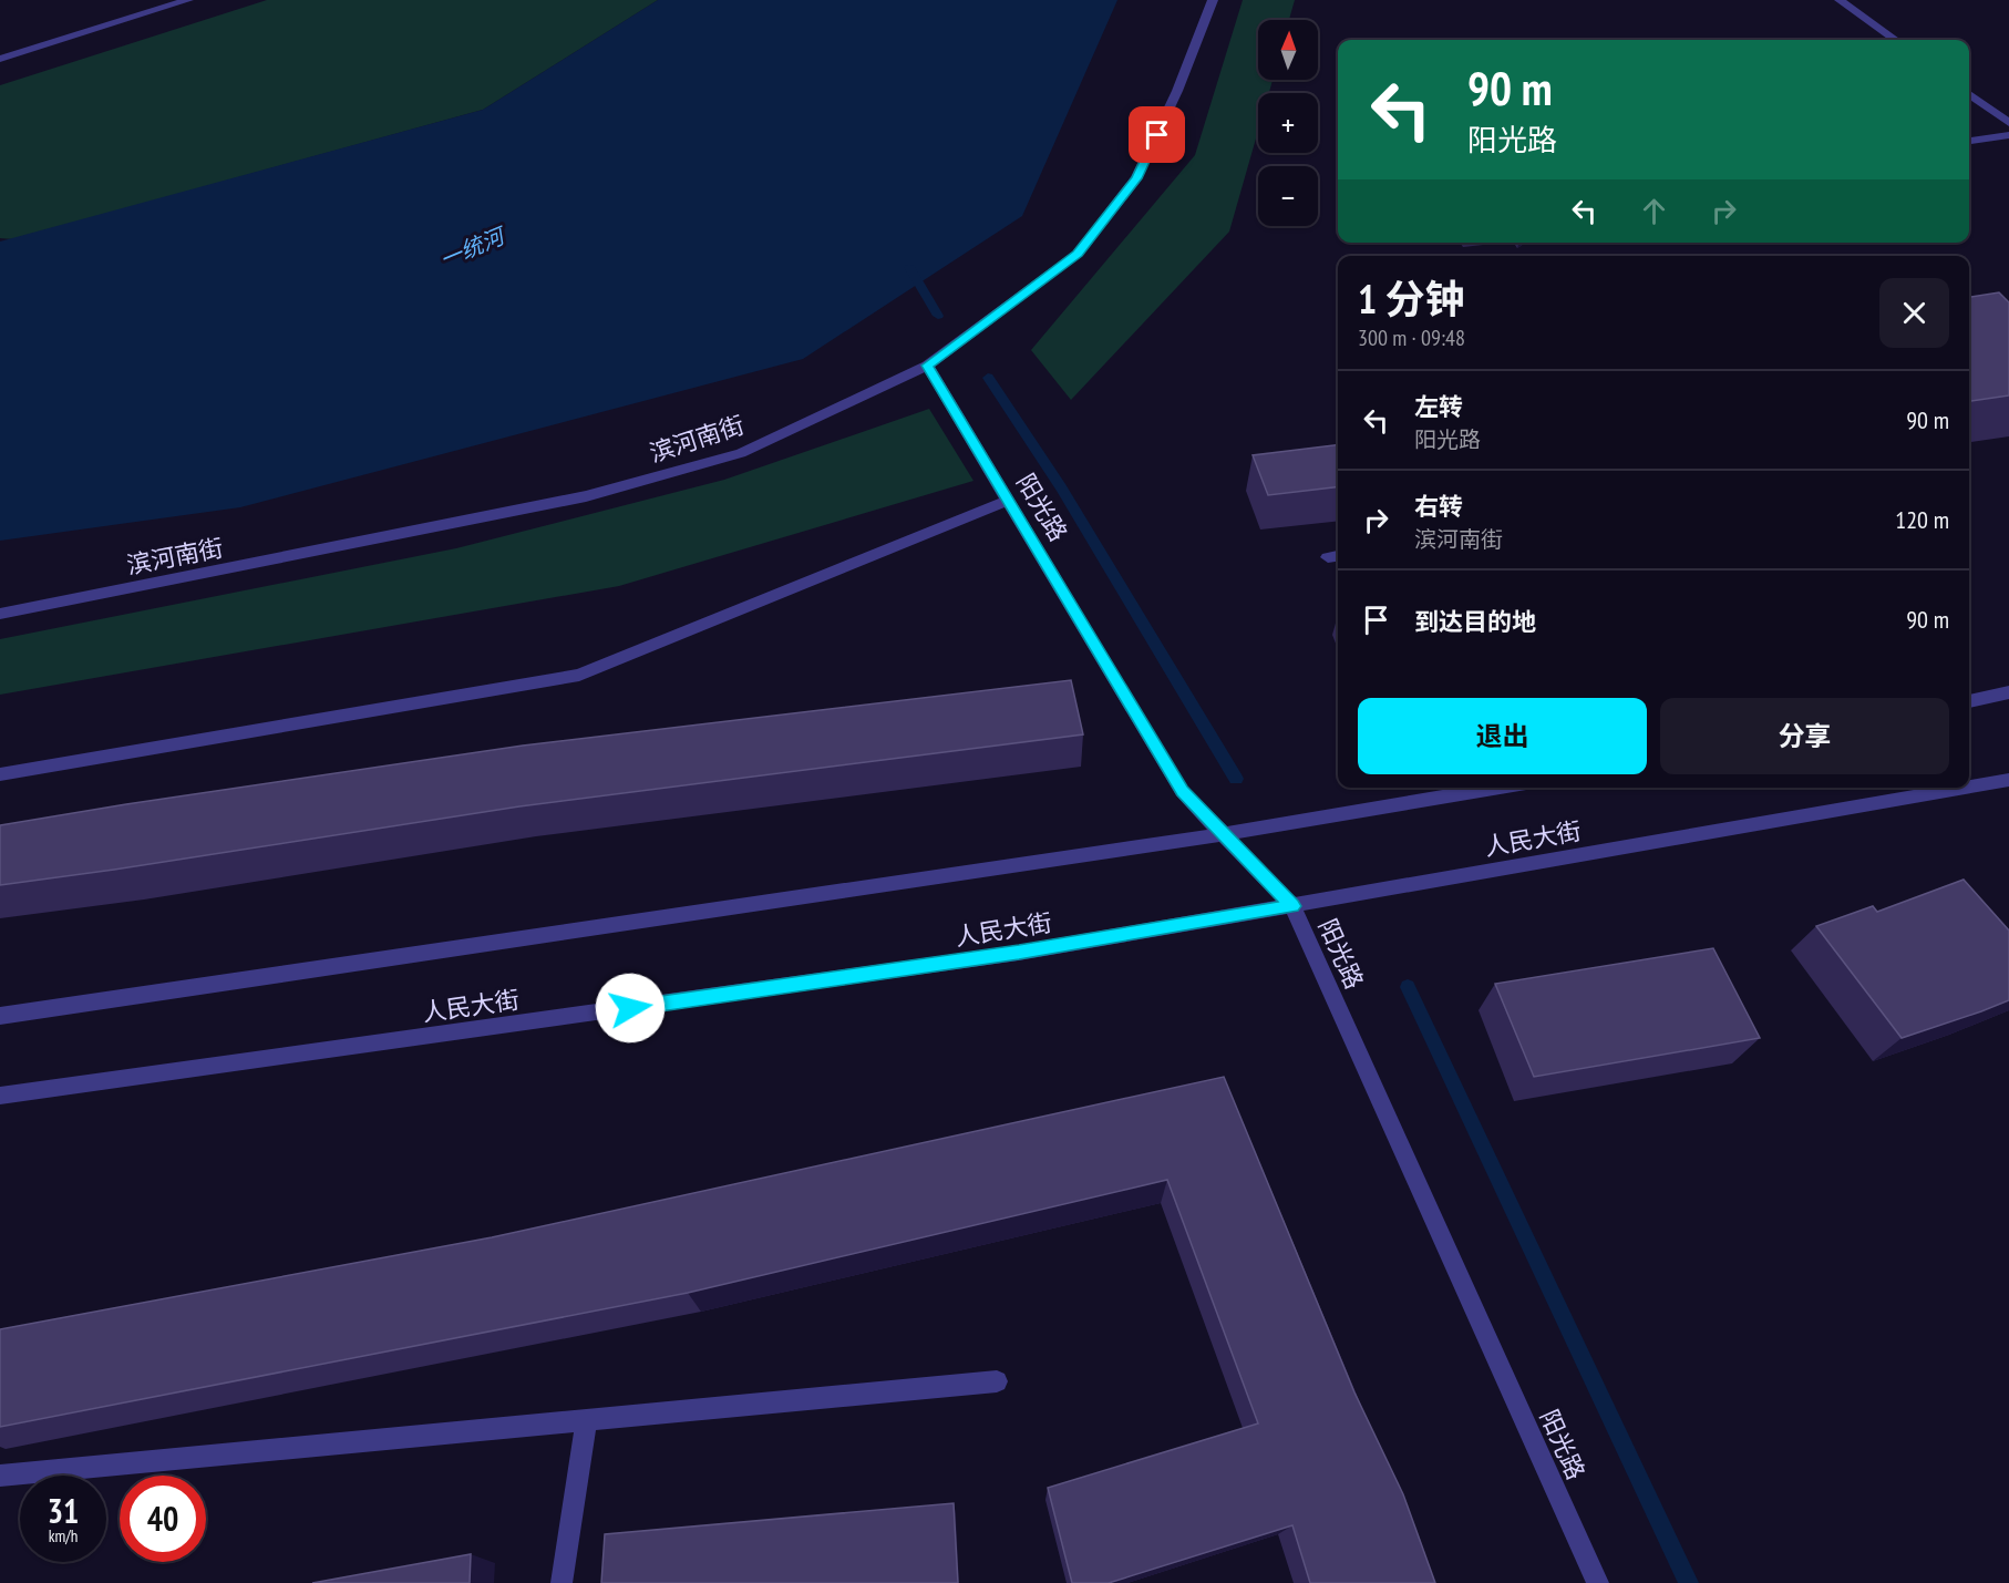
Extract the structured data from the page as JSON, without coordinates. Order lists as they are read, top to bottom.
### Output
{
  "streets": {
    "street": ["滨河南街", "阳光路", "人民大街"]
  },
  "crossings": [
    ["滨河南街", "阳光路"],
    ["阳光路", "人民大街"]
  ],
  "water": ["一统河"],
  "north": "top",
  "page": {
    "map_buttons": ["+", "−"],
    "turn": ["90 m", "阳光路"],
    "heading": ["1 分钟", "300 m · 09:48"],
    "list": [
      {
        "name": "左转",
        "note": "阳光路",
        "value": "90 m"
      },
      {
        "name": "右转",
        "note": "滨河南街",
        "value": "120 m"
      },
      {
        "name": "到达目的地",
        "value": "90 m"
      }
    ],
    "buttons": ["退出", "分享"],
    "speed": "31 km/h",
    "limit": "40"
  }
}
